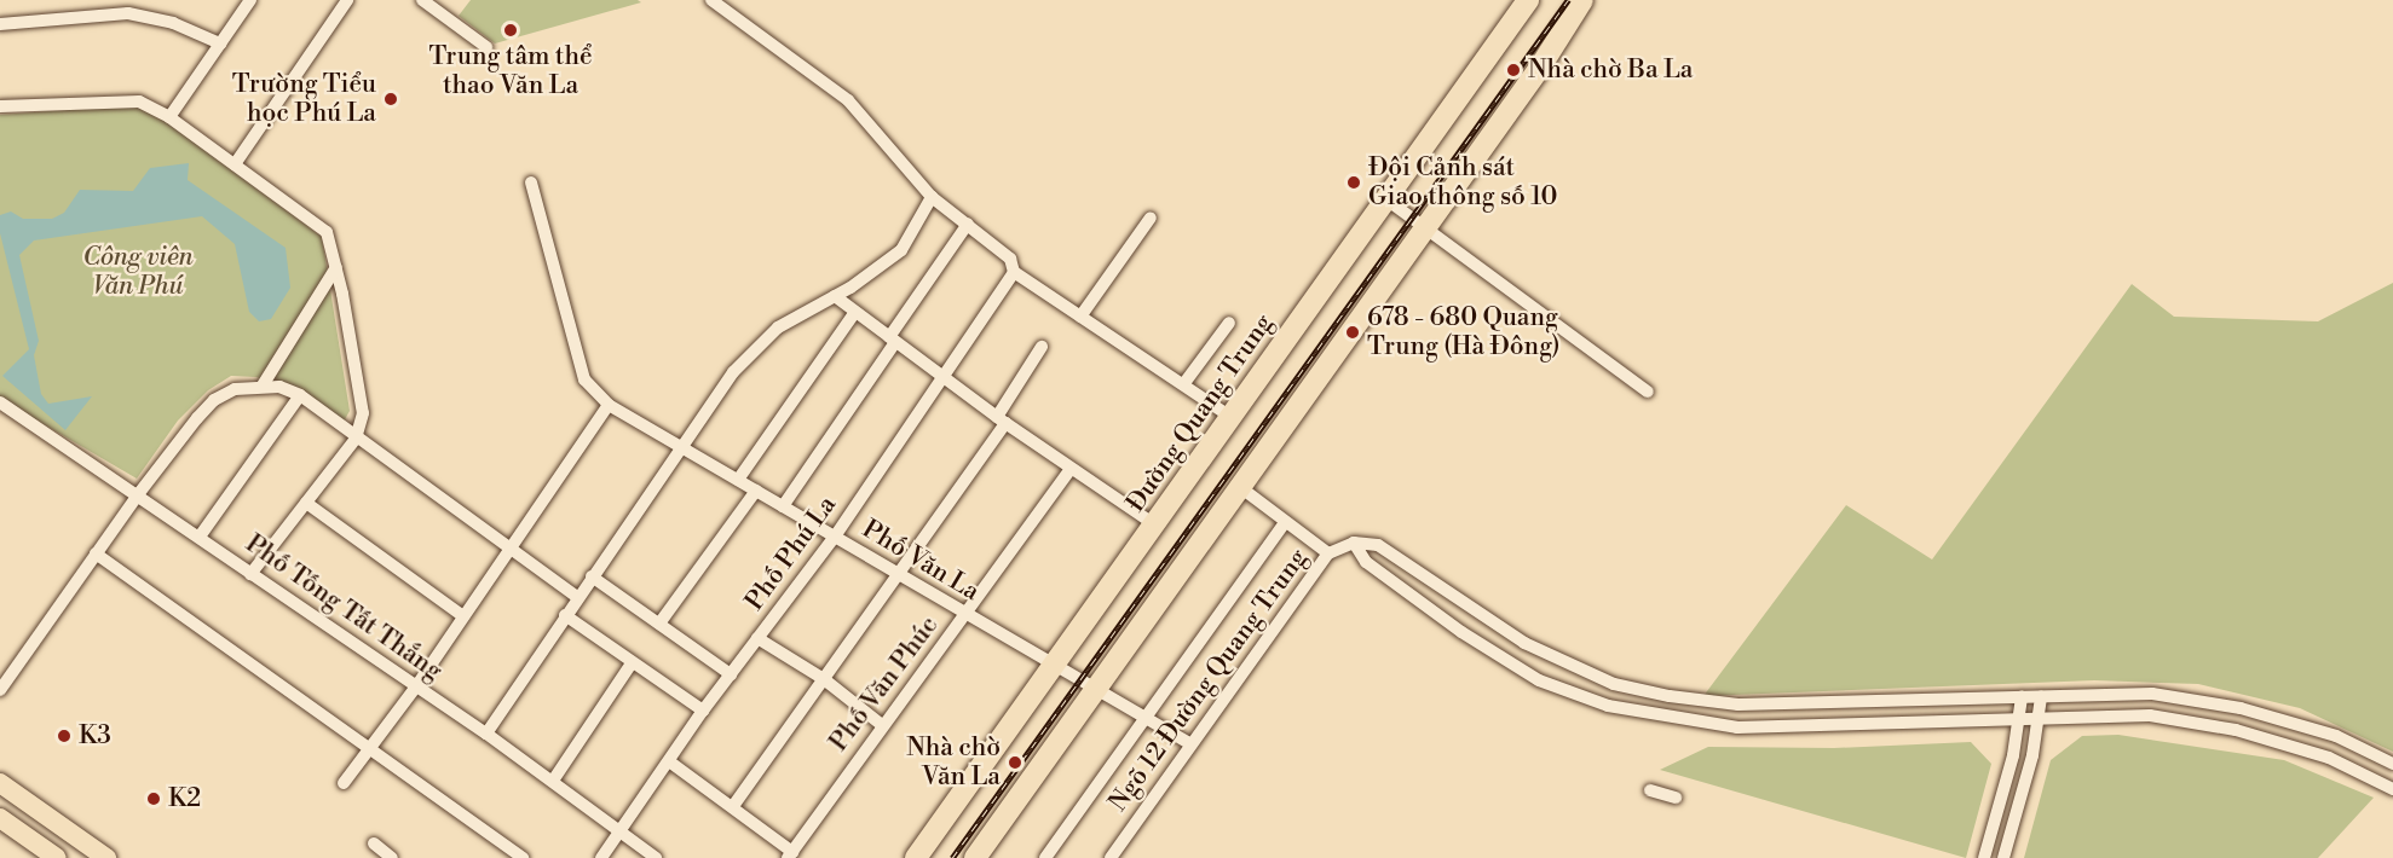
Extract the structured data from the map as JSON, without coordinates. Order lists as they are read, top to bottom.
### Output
{
  "streets": {
    "highway": ["Đường Quang Trung"],
    "street": [
      "Phố Phú La",
      "Phố Văn La",
      "Phố Tống Tất Thắng",
      "Ngõ 12 Đường Quang Trung",
      "Phố Văn Phúc"
    ]
  },
  "crossings": [
    ["Đường Quang Trung", "Phố Văn La"],
    ["Phố Phú La", "Phố Văn La"],
    ["Phố Phú La", "Phố Tống Tất Thắng"],
    ["Phố Văn La", "Ngõ 12 Đường Quang Trung"],
    ["Phố Văn La", "Phố Văn Phúc"]
  ],
  "parks": ["Công viên Văn Phú"],
  "places": [
    "Trung tâm thể thao Văn La",
    "Nhà chờ Ba La",
    "Trường Tiểu học Phú La",
    "Đội Cảnh sát Giao thông số 10",
    "678 - 680 Quang Trung (Hà Đông)",
    "K3",
    "Nhà chờ Văn La",
    "K2"
  ]
}
